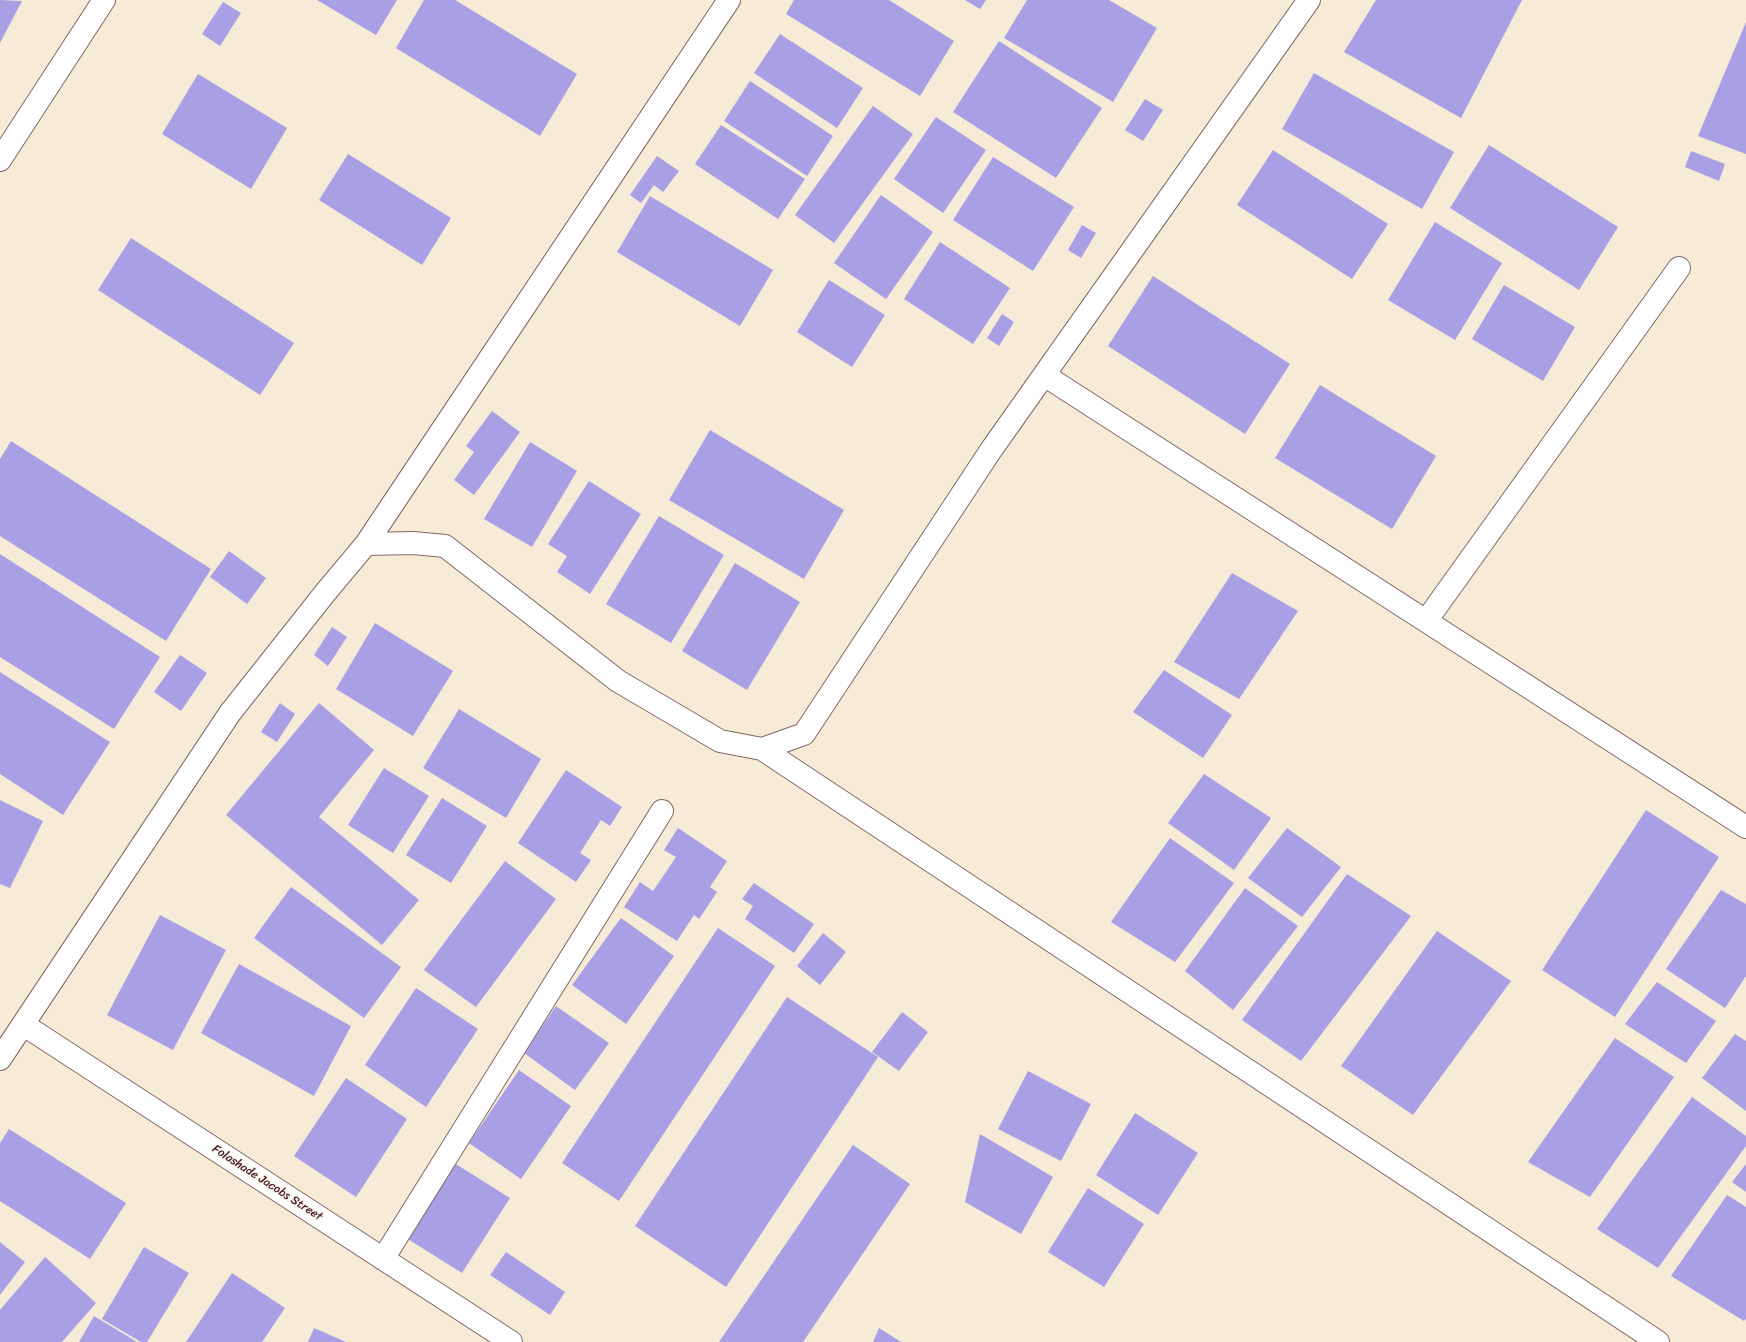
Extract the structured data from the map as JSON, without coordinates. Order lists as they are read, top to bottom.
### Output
{
  "streets": {
    "street": ["Folashade Jacobs Street"]
  }
}
